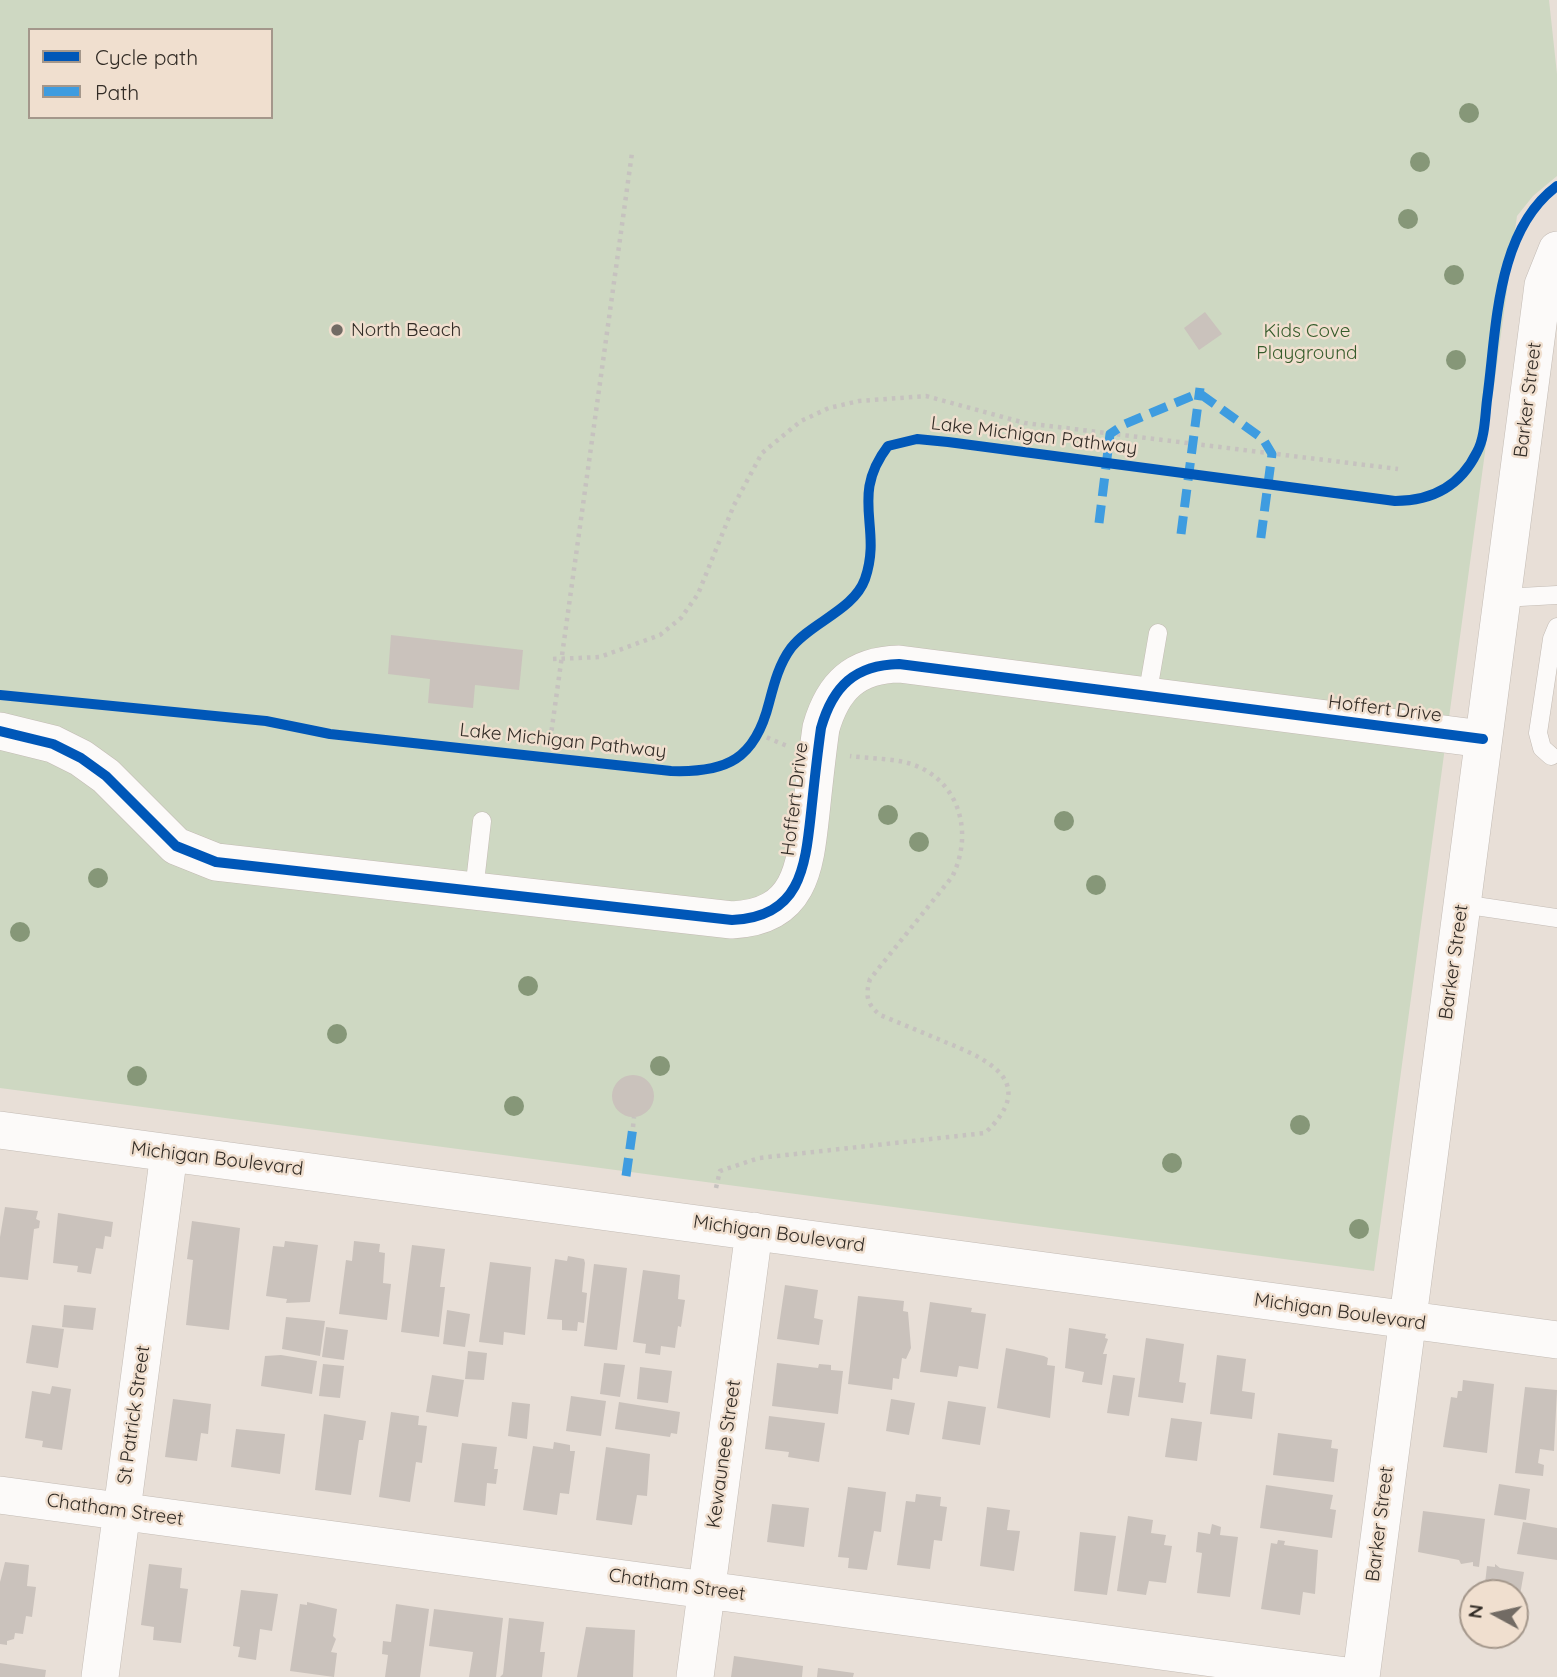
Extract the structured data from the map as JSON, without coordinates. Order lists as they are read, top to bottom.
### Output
{
  "streets": {
    "street": [
      "Barker Street",
      "Hoffert Drive",
      "Michigan Boulevard",
      "St Patrick Street",
      "Kewaunee Street",
      "Chatham Street"
    ],
    "cycle path": ["Lake Michigan Pathway"]
  },
  "crossings": [
    ["Barker Street", "Hoffert Drive"],
    ["Barker Street", "Michigan Boulevard"],
    ["Michigan Boulevard", "St Patrick Street"],
    ["Michigan Boulevard", "Kewaunee Street"],
    ["St Patrick Street", "Chatham Street"],
    ["Kewaunee Street", "Chatham Street"]
  ],
  "parks": ["Kids Cove Playground"],
  "places": ["North Beach"],
  "legend": ["Cycle path", "Path"],
  "north": "left"
}
